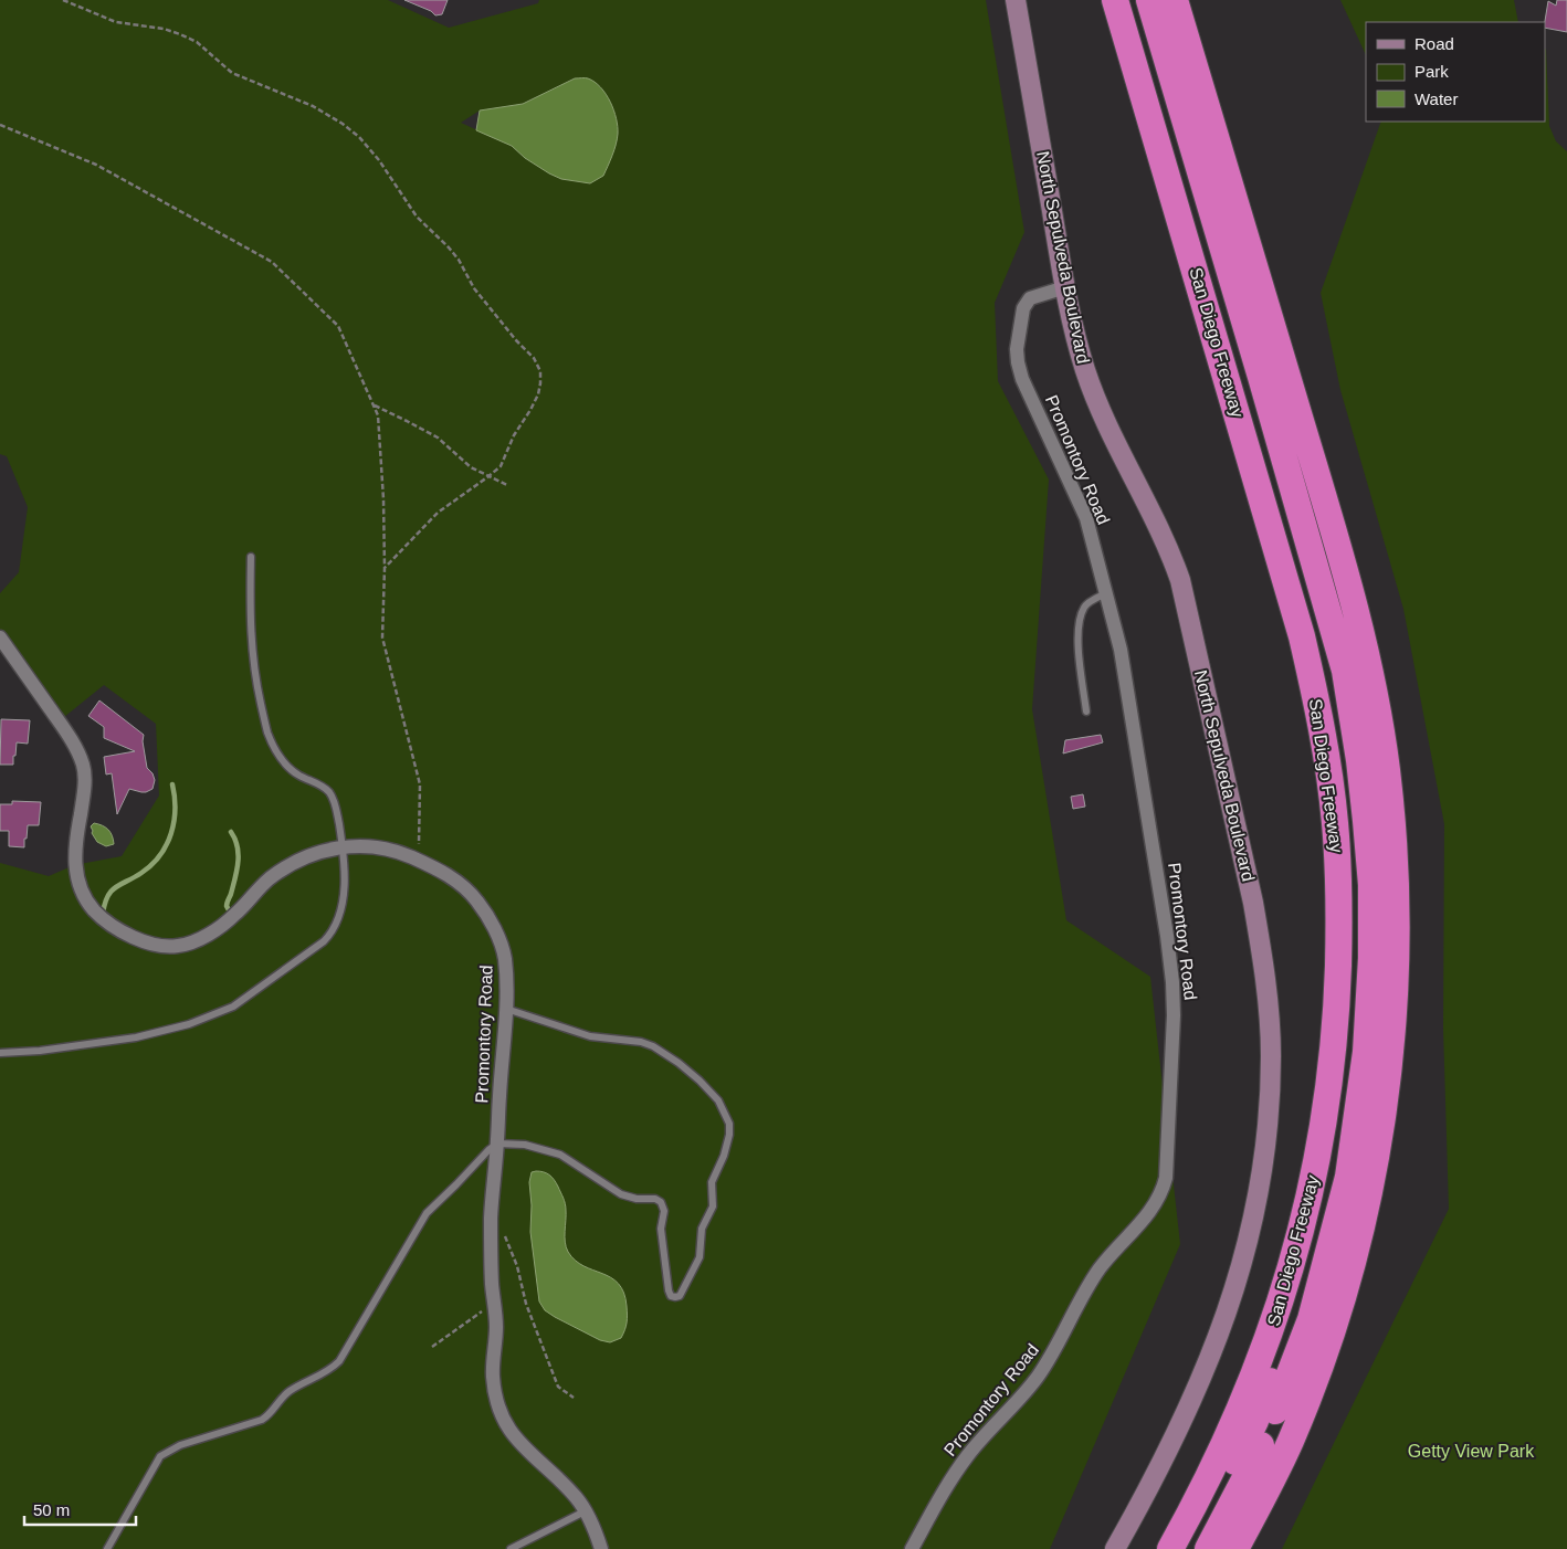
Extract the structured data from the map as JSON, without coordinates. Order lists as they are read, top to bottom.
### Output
{
  "streets": {
    "highway": ["San Diego Freeway"],
    "main road": ["North Sepulveda Boulevard"],
    "street": ["Promontory Road"]
  },
  "crossings": [
    ["North Sepulveda Boulevard", "Promontory Road"]
  ],
  "parks": ["Getty View Park"],
  "legend": ["Road", "Park", "Water"],
  "scale_bar": "50 m"
}
